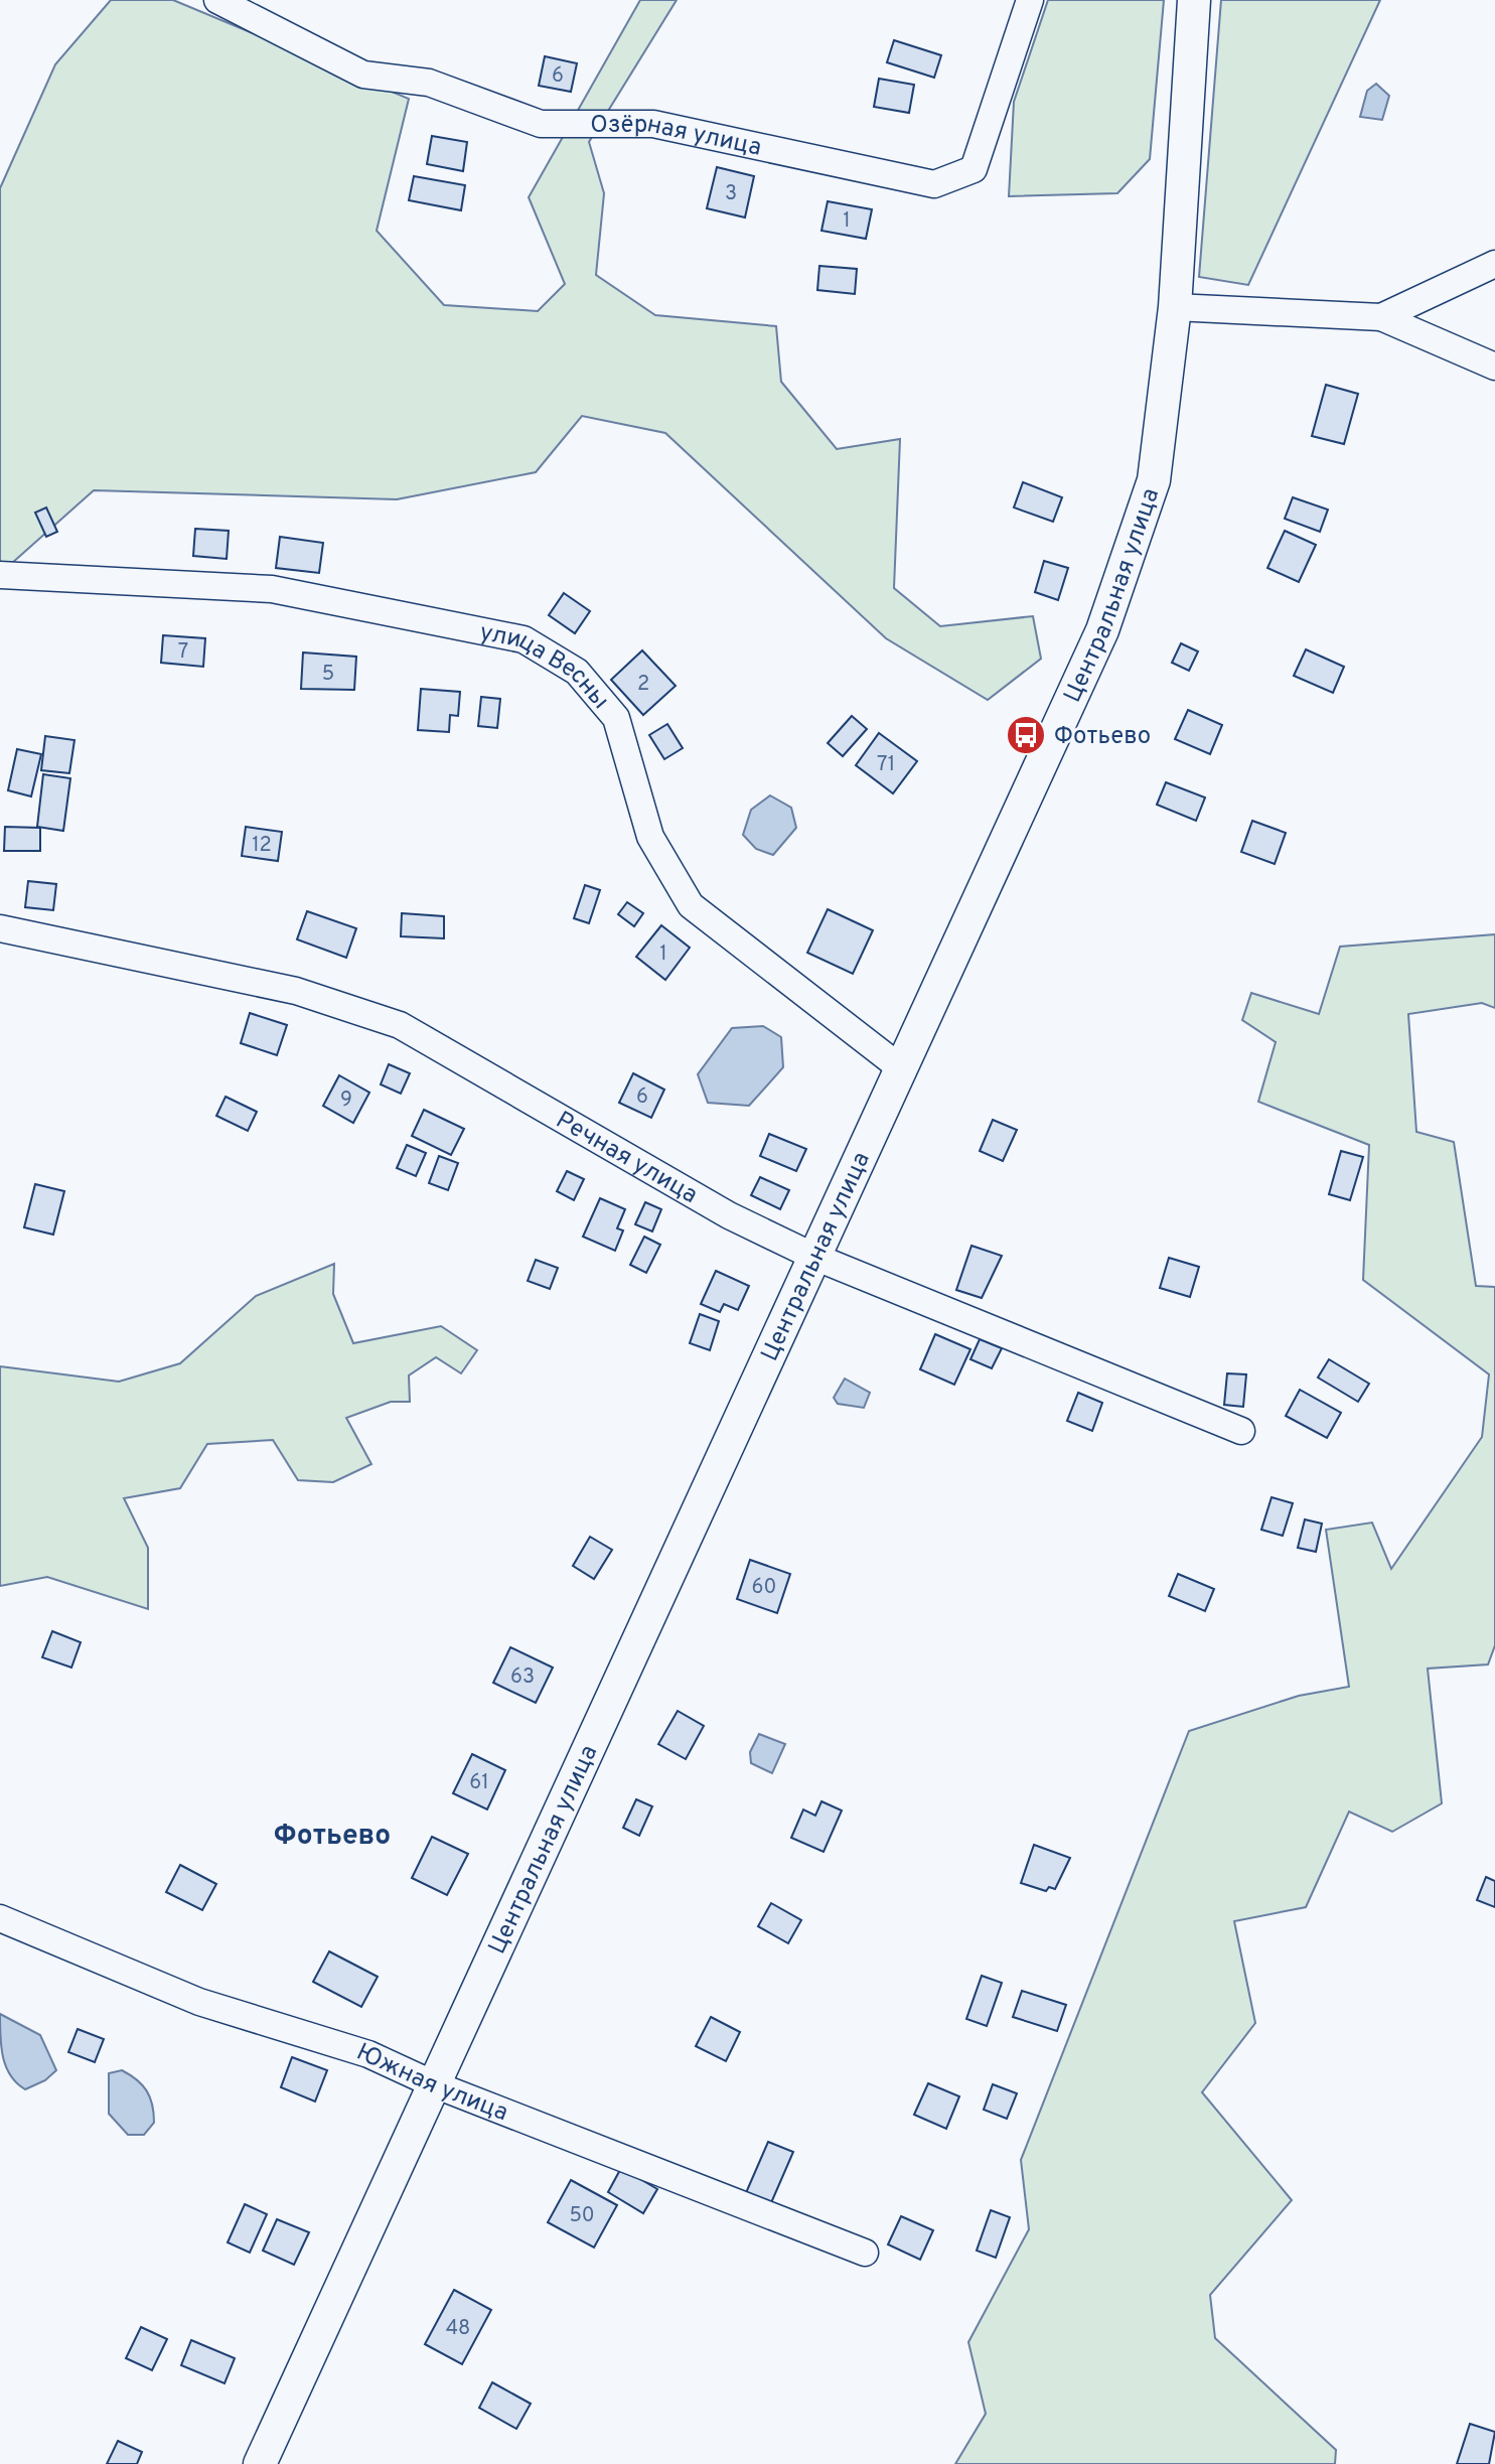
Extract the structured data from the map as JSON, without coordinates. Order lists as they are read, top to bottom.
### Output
{
  "streets": {
    "main road": ["Центральная улица"],
    "street": [
      "Озёрная улица",
      "улица Весны",
      "Речная улица",
      "Южная улица"
    ]
  },
  "crossings": [
    ["Центральная улица", "улица Весны"],
    ["Центральная улица", "Речная улица"],
    ["Центральная улица", "Южная улица"]
  ],
  "districts": ["Фотьево"],
  "places": {
    "bus stop": ["Фотьево"]
  },
  "house_numbers": [
    "6",
    "3",
    "1",
    "7",
    "5",
    "2",
    "71",
    "12",
    "1",
    "6",
    "9",
    "60",
    "63",
    "61",
    "50",
    "48"
  ]
}
